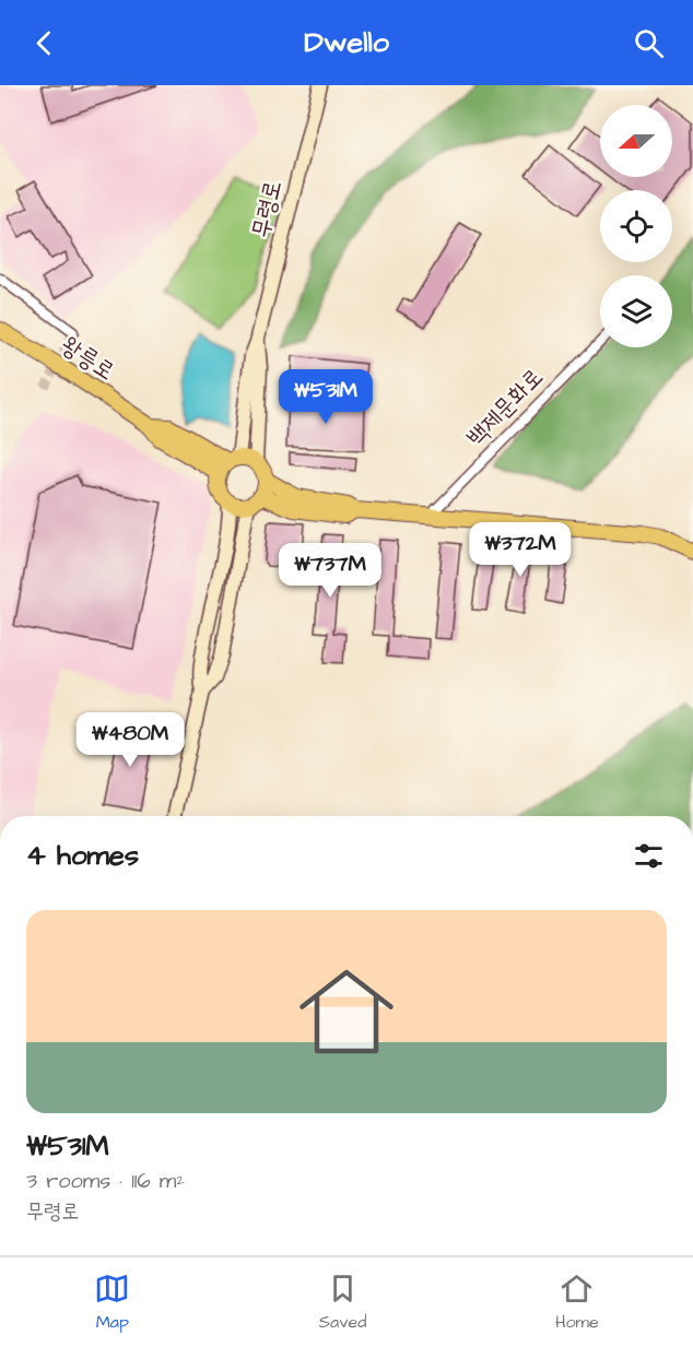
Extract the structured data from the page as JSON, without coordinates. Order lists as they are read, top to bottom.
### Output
{
  "streets": {
    "main road": ["무령로", "왕릉로"],
    "street": ["백제문화로"]
  },
  "crossings": [
    ["무령로", "왕릉로"]
  ],
  "north": "left",
  "page": {
    "header": "Dwello",
    "price": [
      "₩531M",
      "₩372M",
      "₩737M",
      "₩480M"
    ],
    "heading": "4 homes",
    "list": [
      {
        "name": "₩531M",
        "note": "3 rooms · 116 m² · 무령로"
      }
    ],
    "tabs": ["Map", "Saved", "Home"]
  }
}
